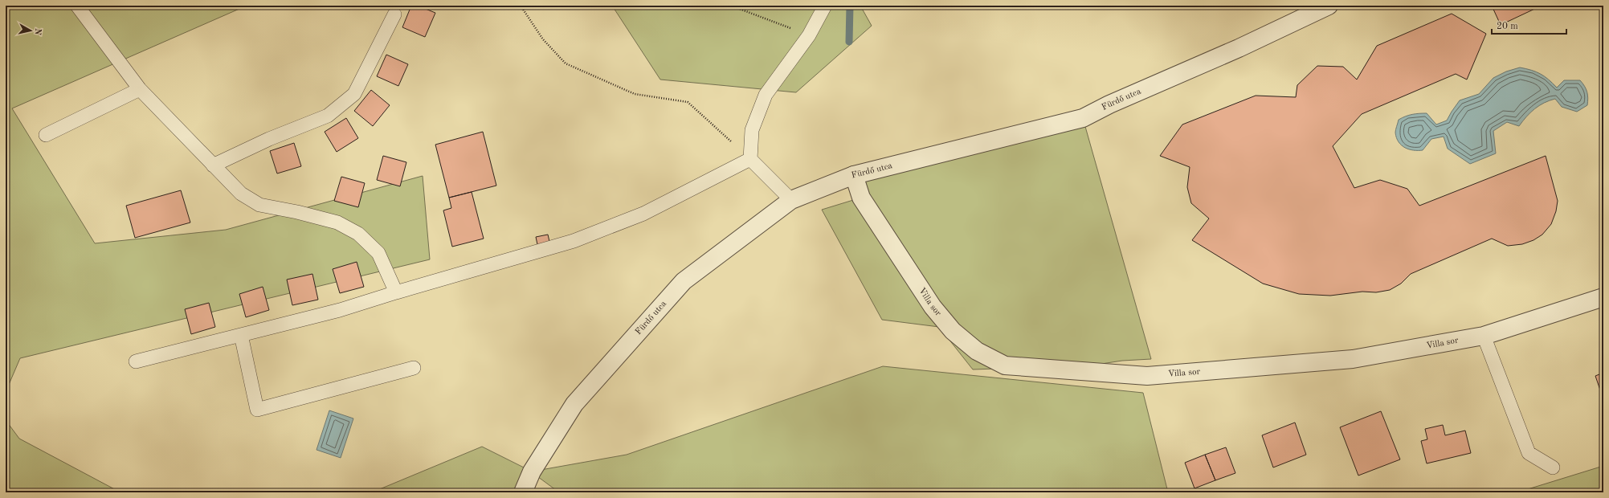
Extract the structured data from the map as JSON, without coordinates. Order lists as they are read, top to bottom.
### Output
{
  "streets": {
    "street": ["Fürdő utca", "Villa sor"]
  },
  "crossings": [
    ["Fürdő utca", "Villa sor"]
  ],
  "scale_bar": "20 m",
  "north": "right"
}
